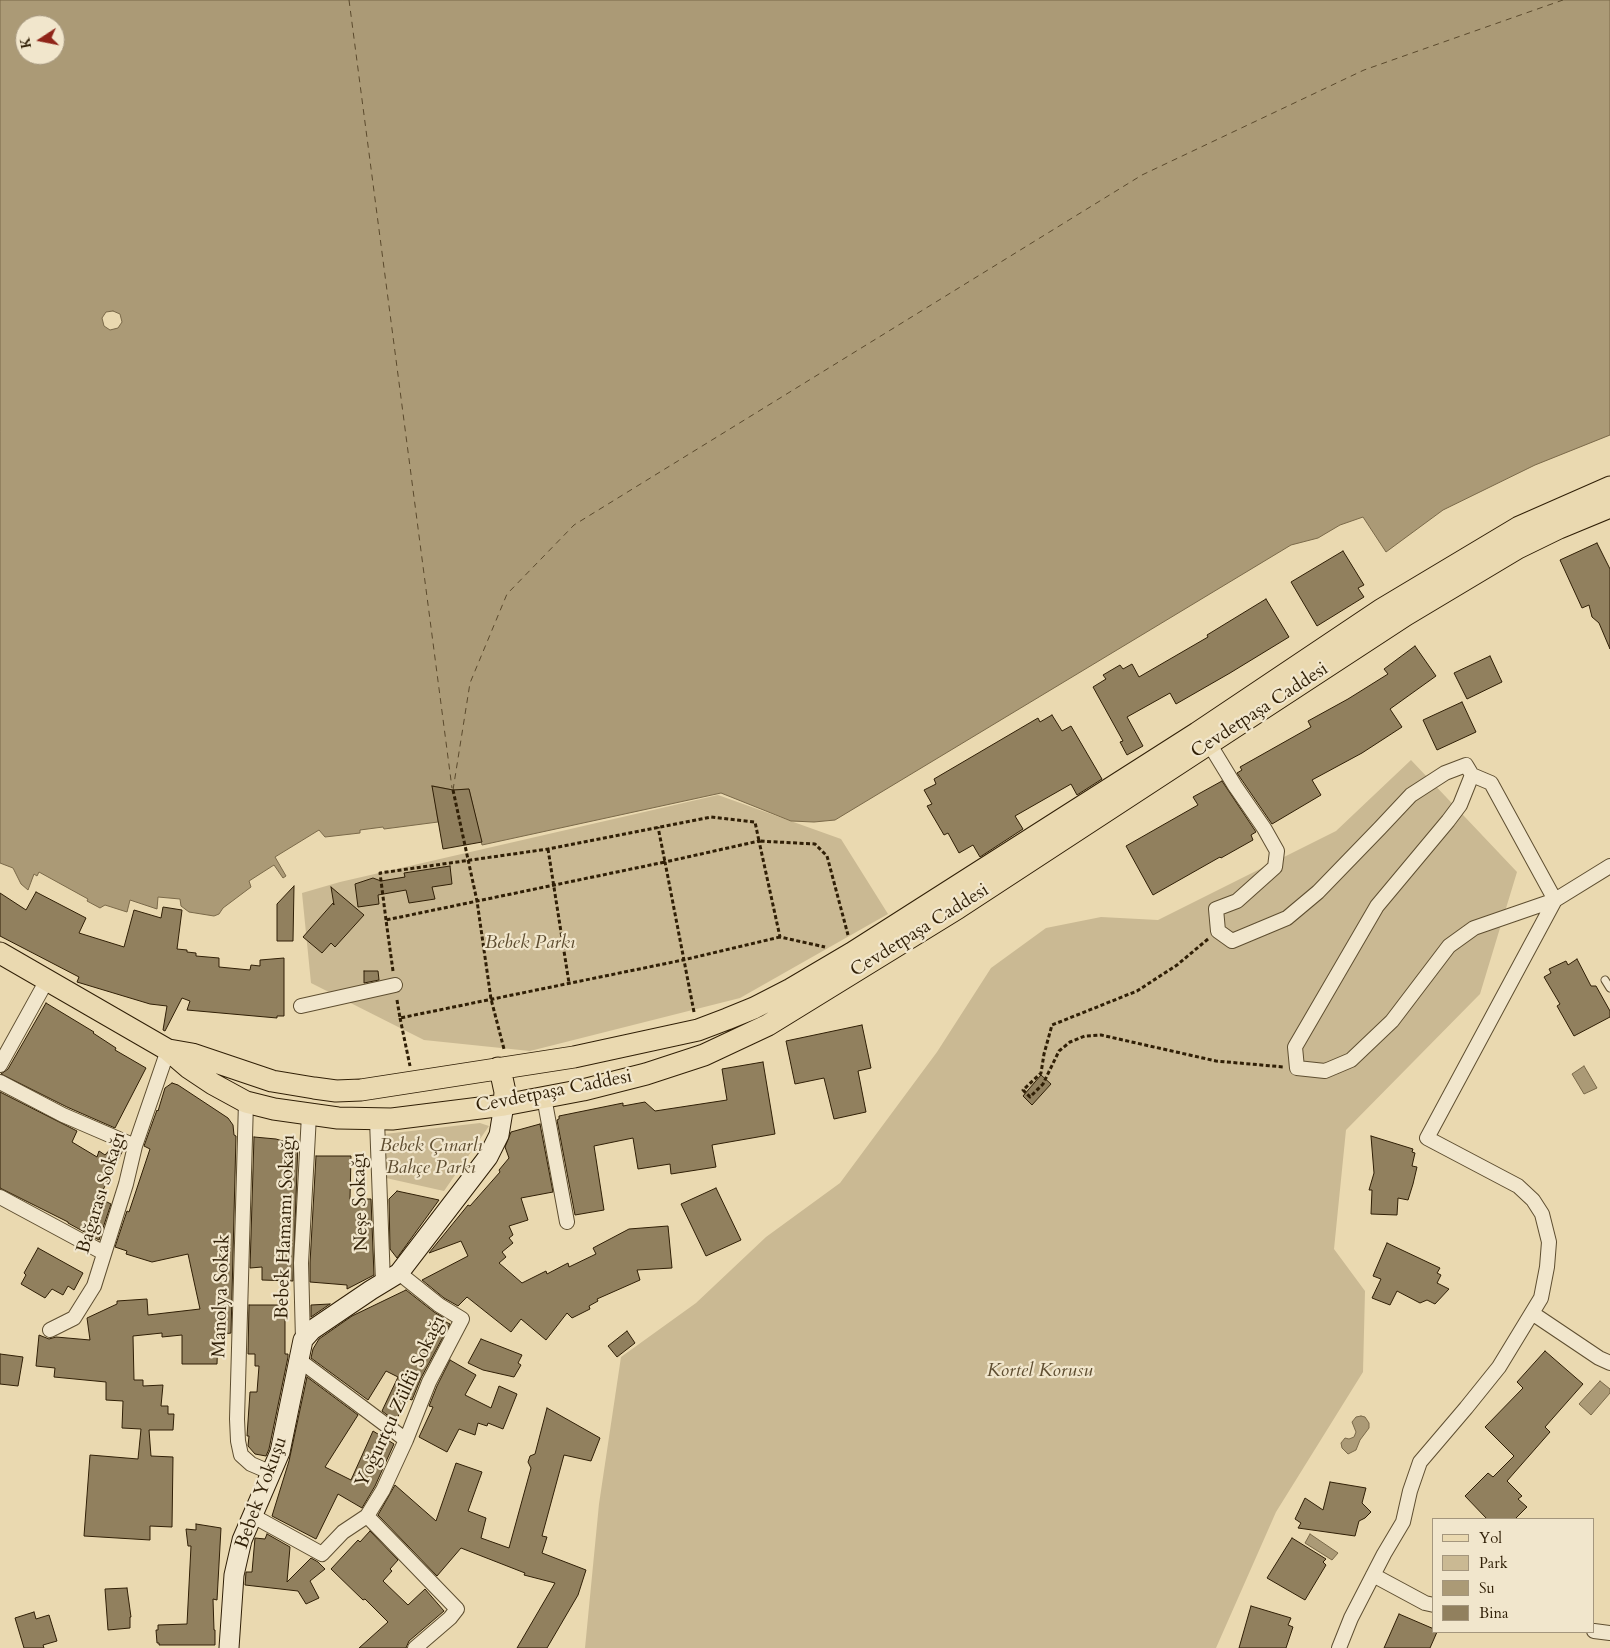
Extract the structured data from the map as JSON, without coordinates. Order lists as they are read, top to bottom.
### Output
{
  "streets": {
    "main road": ["Cevdetpaşa Caddesi"],
    "street": [
      "Bağarası Sokağı",
      "Neşe Sokağı",
      "Bebek Hamamı Sokağı",
      "Manolya Sokak",
      "Yoğurtçu Zülfü Sokağı",
      "Bebek Yokuşu"
    ]
  },
  "crossings": [
    ["Cevdetpaşa Caddesi", "Bağarası Sokağı"],
    ["Cevdetpaşa Caddesi", "Neşe Sokağı"],
    ["Cevdetpaşa Caddesi", "Bebek Hamamı Sokağı"],
    ["Cevdetpaşa Caddesi", "Manolya Sokak"],
    ["Neşe Sokağı", "Yoğurtçu Zülfü Sokağı"],
    ["Bebek Hamamı Sokağı", "Bebek Yokuşu"],
    ["Manolya Sokak", "Bebek Yokuşu"]
  ],
  "parks": ["Bebek Parkı", "Bebek Çınarlı Bahçe Parkı", "Kortel Korusu"],
  "legend": [
    "Yol",
    "Park",
    "Su",
    "Bina"
  ],
  "north": "left"
}
